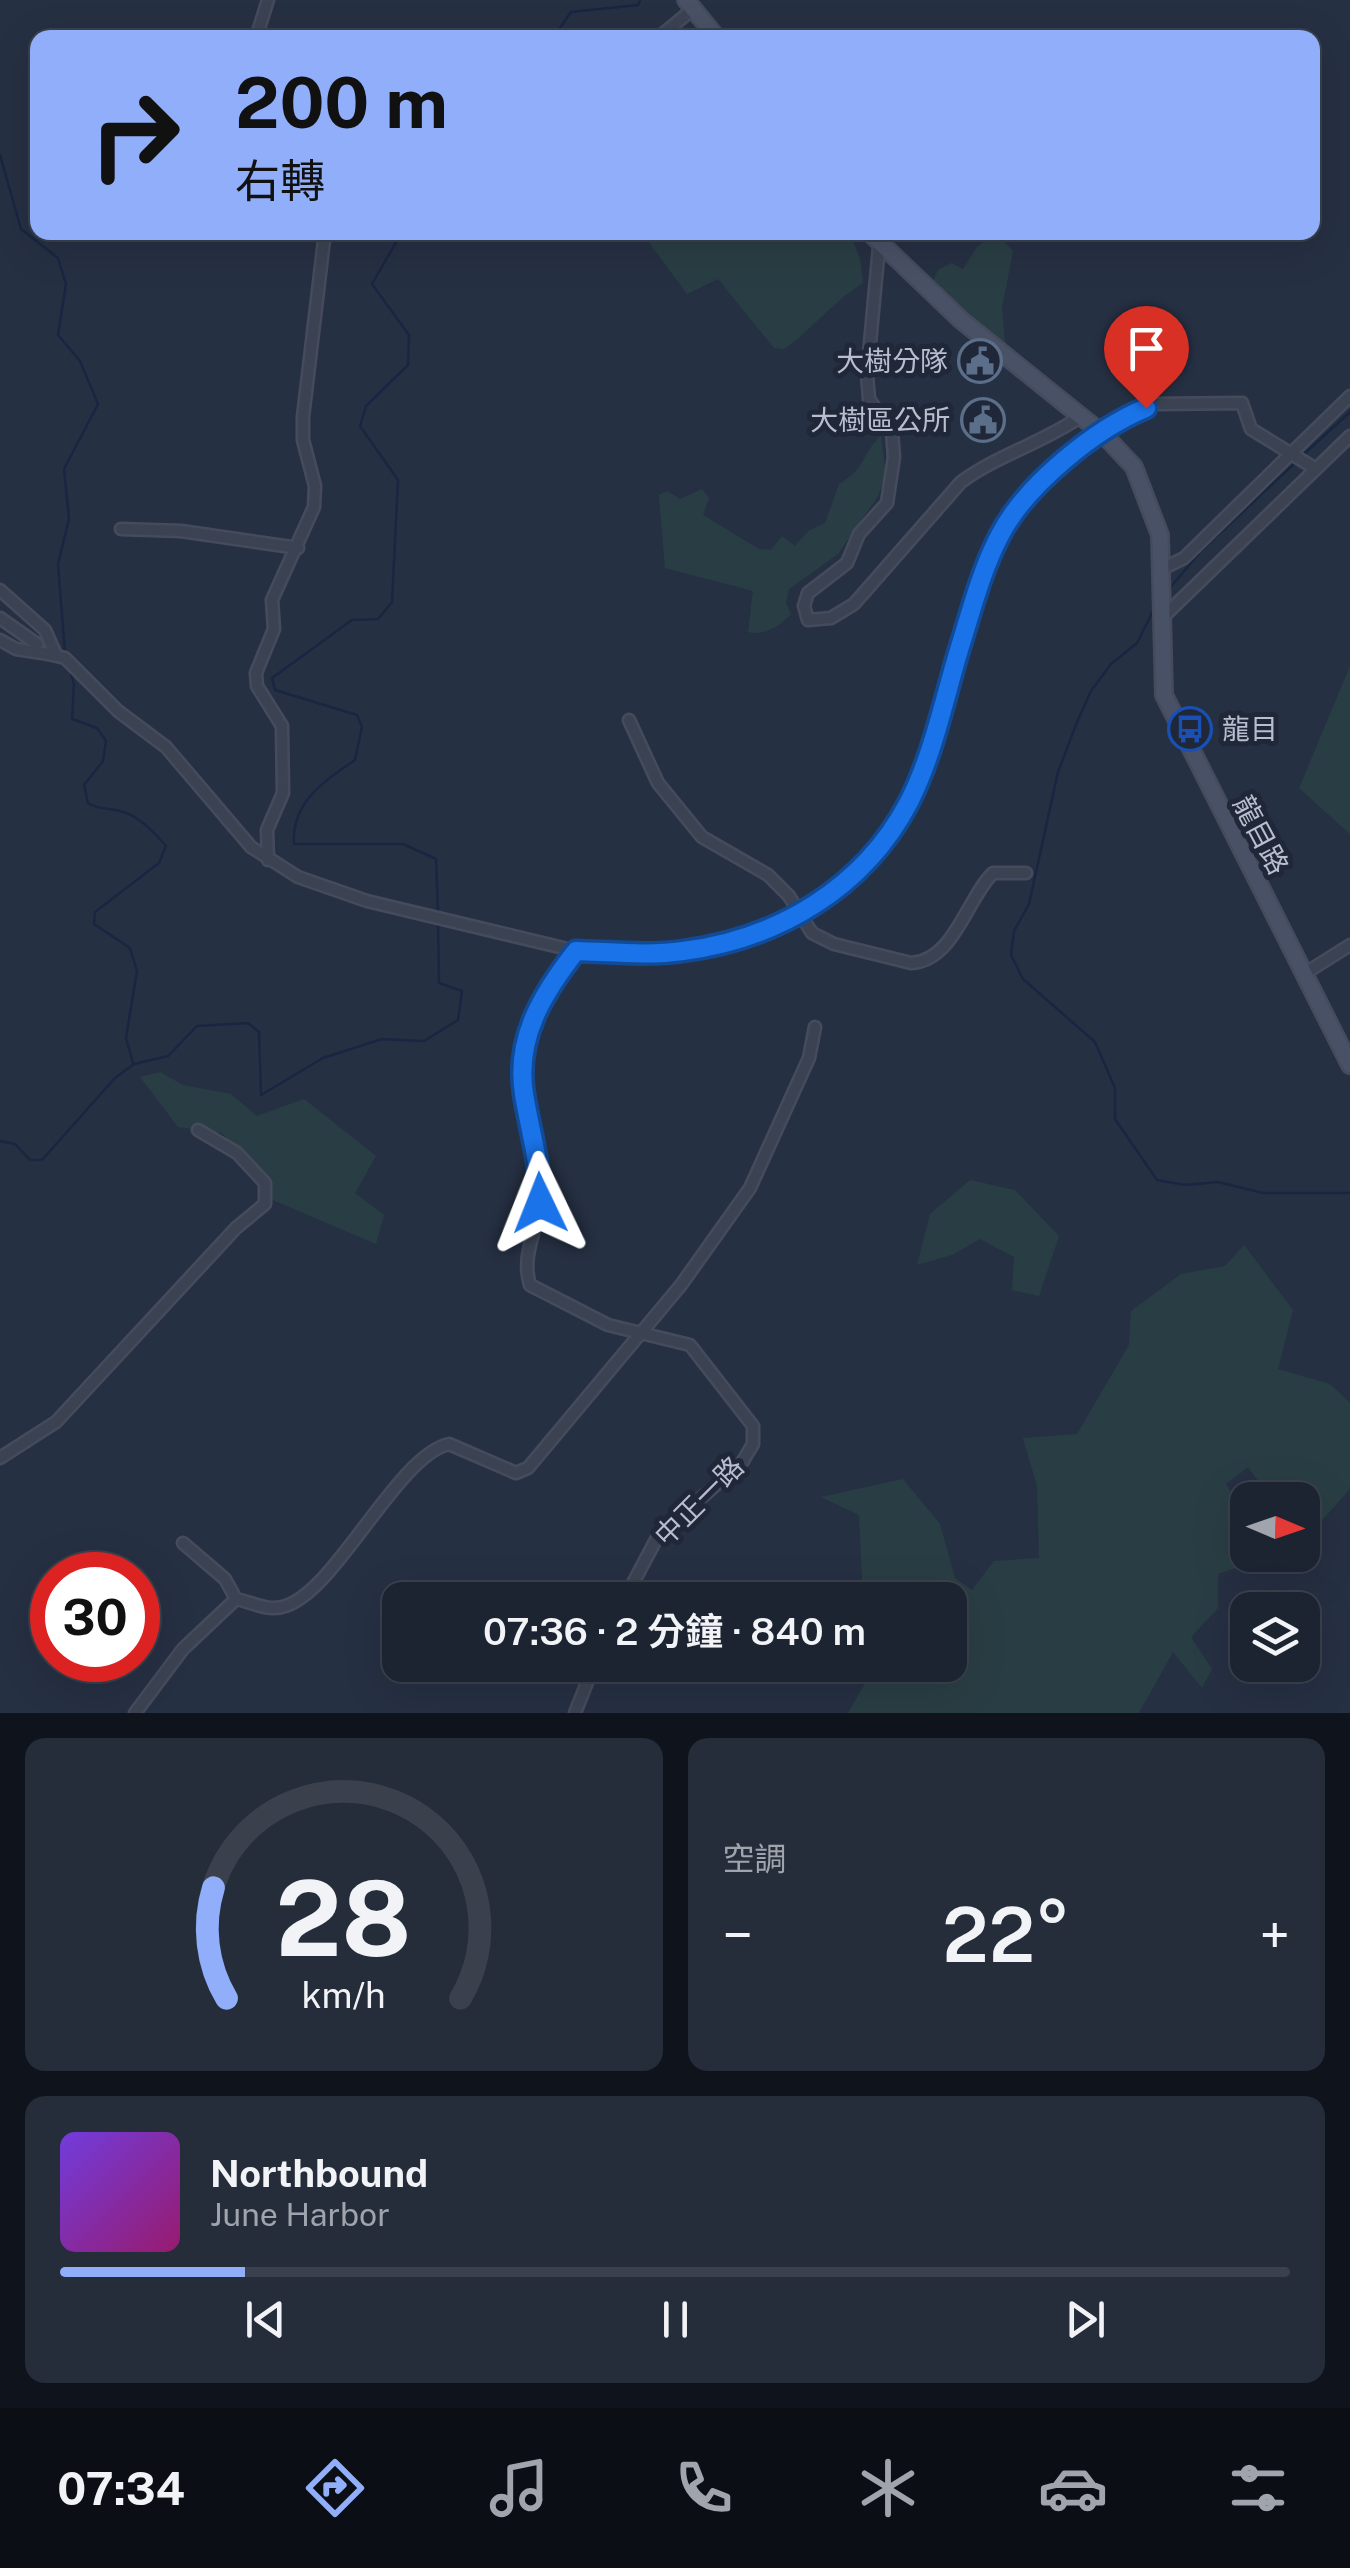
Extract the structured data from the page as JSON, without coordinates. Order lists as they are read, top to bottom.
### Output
{
  "streets": {
    "street": ["龍目路", "中正一路"]
  },
  "places": {
    "public building": ["大樹分隊", "大樹區公所"],
    "bus stop": ["龍目"]
  },
  "north": "right",
  "page": {
    "turn": ["200 m", "右轉"],
    "limit": "30",
    "trip": "07:36 · 2 分鐘 · 840 m",
    "tile": "空調",
    "heat": ["−", "22°", "+"],
    "song": ["Northbound", "June Harbor"],
    "tabs": "07:34",
    "gauge": ["28", "km/h"]
  }
}
